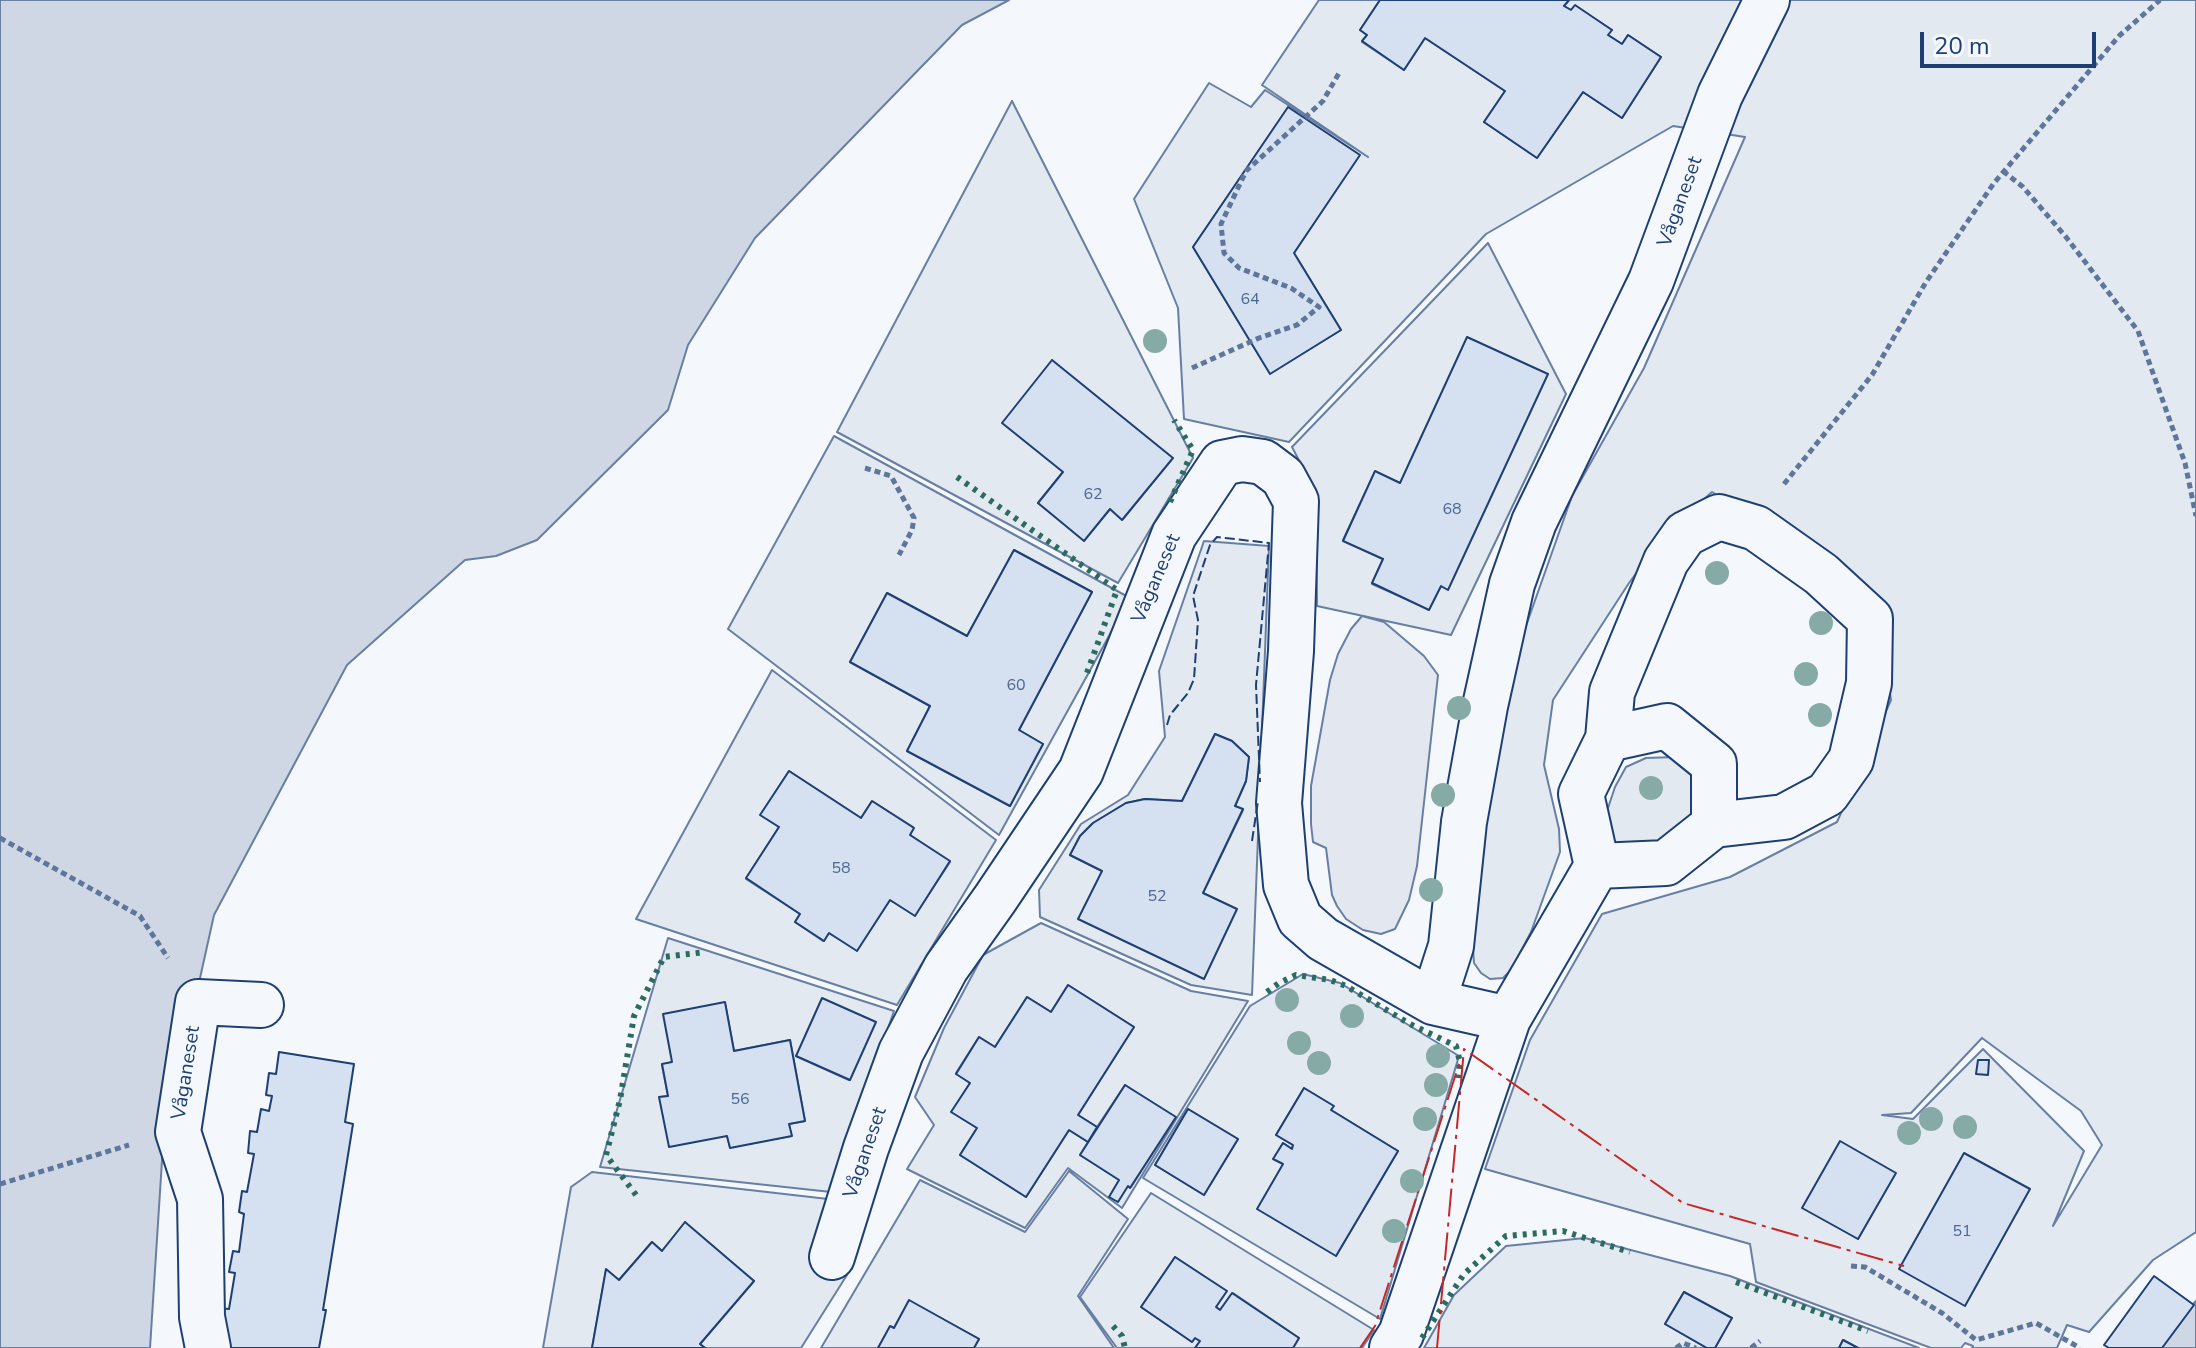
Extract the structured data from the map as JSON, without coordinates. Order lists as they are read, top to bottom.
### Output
{
  "streets": {
    "street": ["Våganeset"]
  },
  "house_numbers": [
    "64",
    "62",
    "68",
    "60",
    "58",
    "52",
    "56",
    "51"
  ],
  "scale_bar": "20 m"
}
